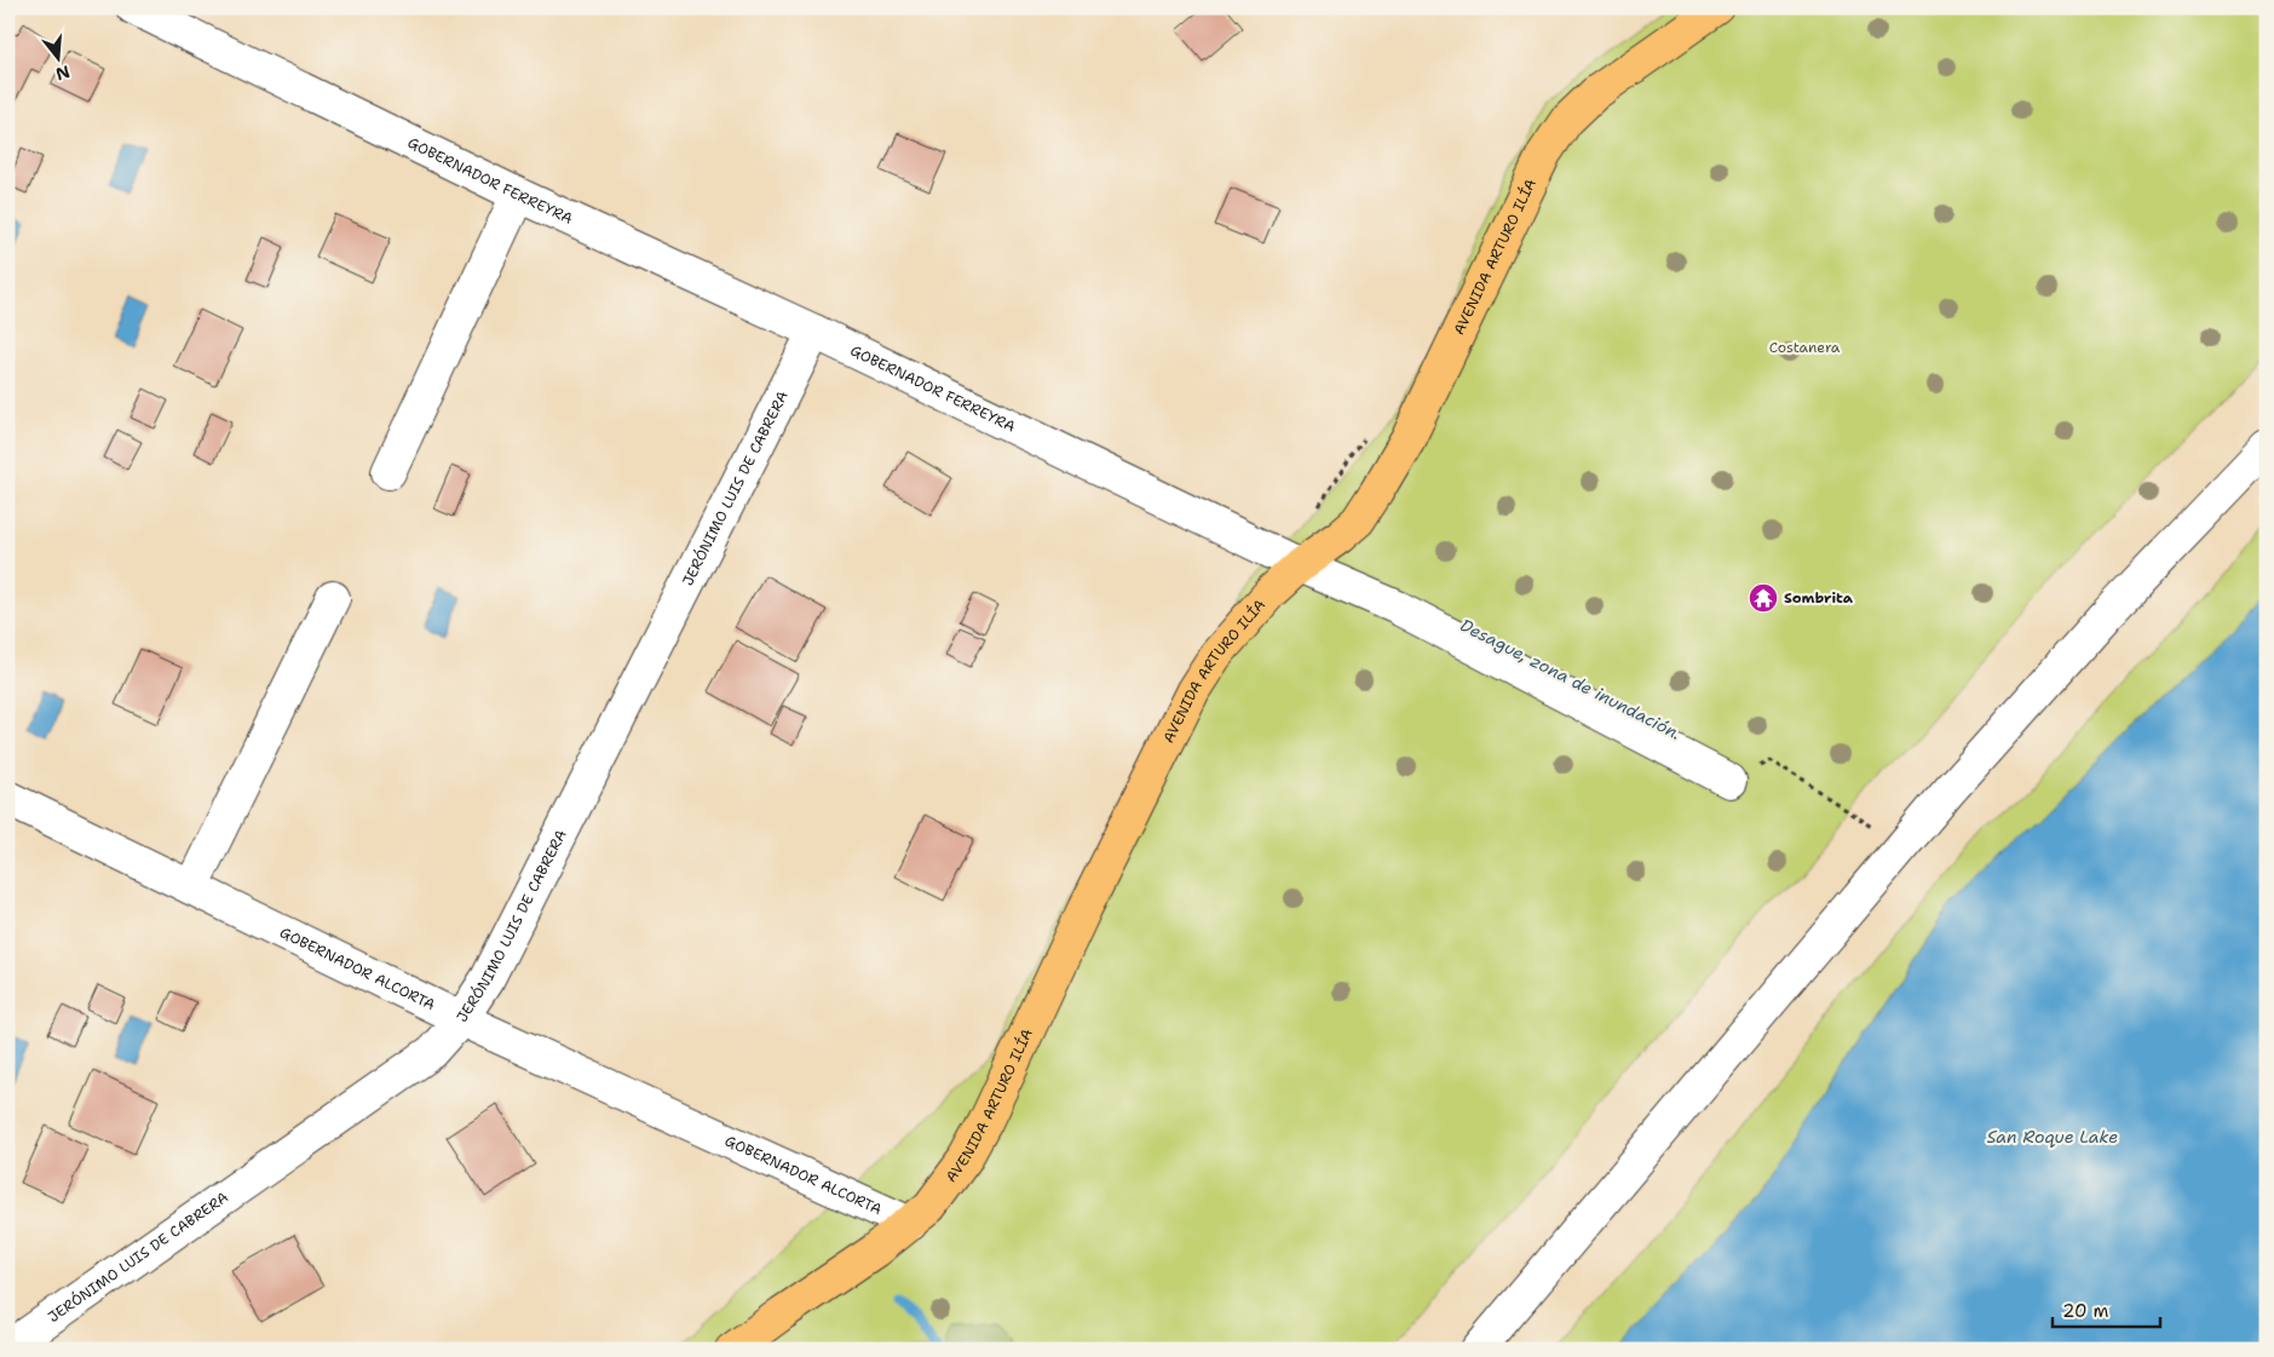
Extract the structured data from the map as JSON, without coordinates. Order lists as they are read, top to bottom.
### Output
{
  "streets": {
    "main road": ["AVENIDA ARTURO ILÍA"],
    "street": ["GOBERNADOR FERREYRA", "JERÓNIMO LUIS DE CABRERA", "GOBERNADOR ALCORTA"]
  },
  "crossings": [
    ["GOBERNADOR FERREYRA", "AVENIDA ARTURO ILÍA"],
    ["GOBERNADOR FERREYRA", "JERÓNIMO LUIS DE CABRERA"],
    ["AVENIDA ARTURO ILÍA", "GOBERNADOR ALCORTA"],
    ["JERÓNIMO LUIS DE CABRERA", "GOBERNADOR ALCORTA"]
  ],
  "water": ["Desague, zona de inundación.", "San Roque Lake"],
  "parks": ["Costanera"],
  "places": {
    "temple": ["Sombrita"]
  },
  "scale_bar": "20 m",
  "north": "bottom"
}
